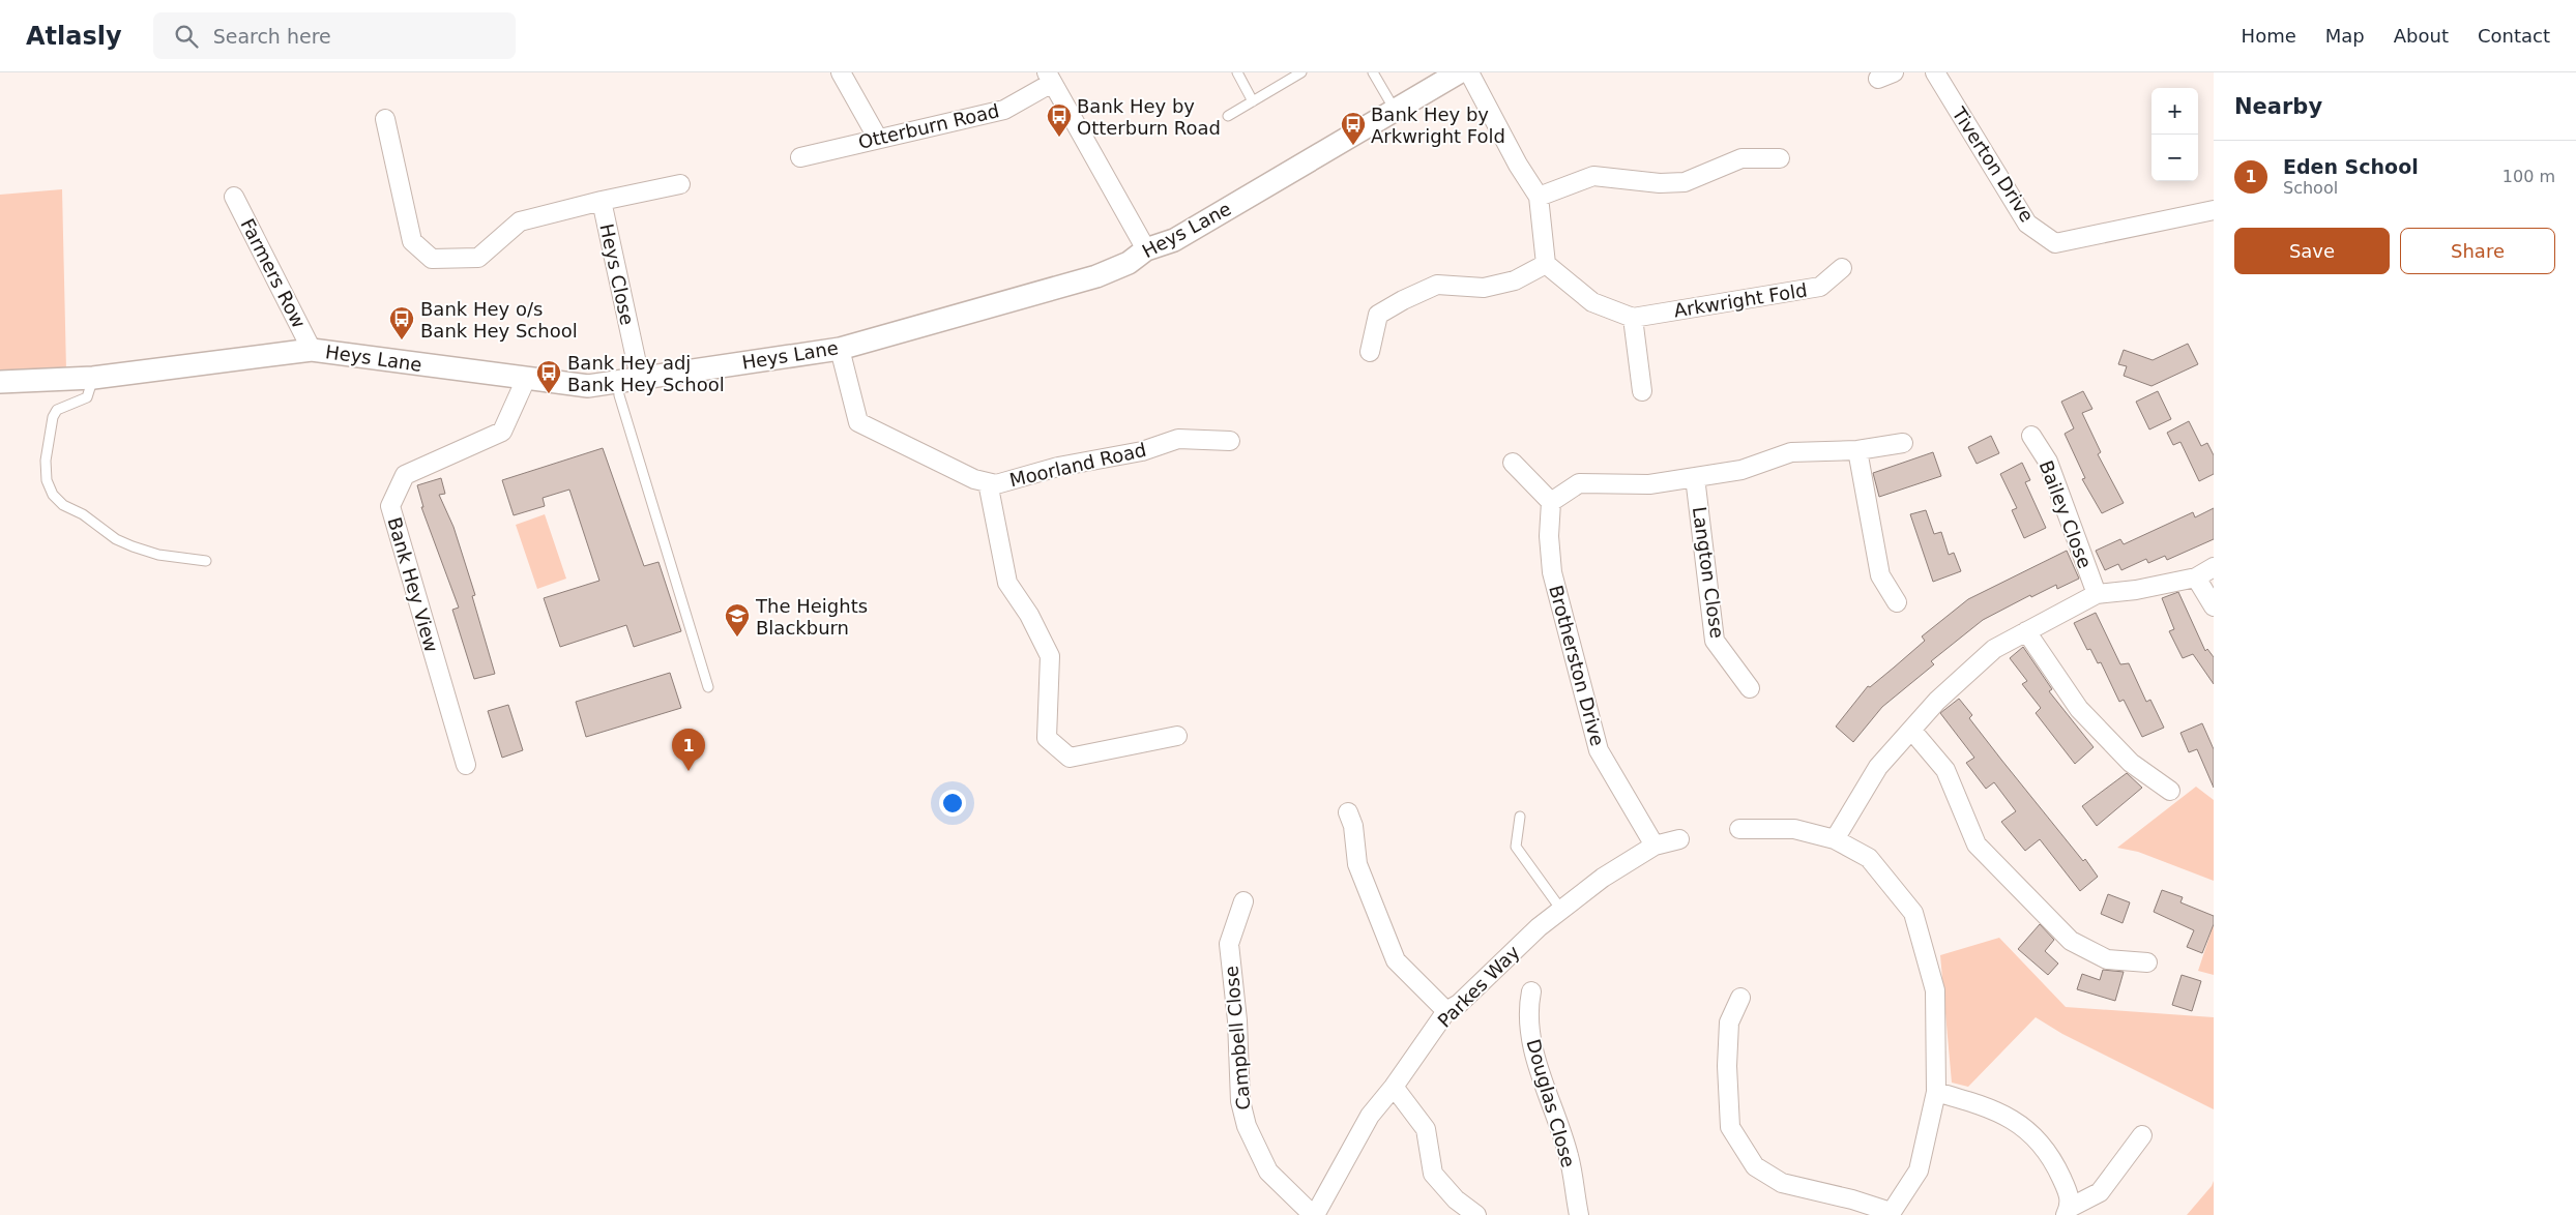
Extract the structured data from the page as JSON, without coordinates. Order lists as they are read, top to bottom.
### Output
{
  "streets": {
    "street": [
      "Otterburn Road",
      "Tiverton Drive",
      "Heys Lane",
      "Farmers Row",
      "Heys Close",
      "Arkwright Fold",
      "Moorland Road",
      "Bailey Close",
      "Langton Close",
      "Bank Hey View",
      "Brotherston Drive",
      "Parkes Way",
      "Campbell Close",
      "Douglas Close"
    ]
  },
  "crossings": [
    ["Heys Lane", "Farmers Row"],
    ["Heys Lane", "Heys Close"],
    ["Heys Lane", "Moorland Road"],
    ["Heys Lane", "Bank Hey View"],
    ["Brotherston Drive", "Parkes Way"],
    ["Parkes Way", "Campbell Close"]
  ],
  "places": {
    "bus stop": [
      "Bank Hey by Otterburn Road",
      "Bank Hey by Arkwright Fold",
      "Bank Hey o/s Bank Hey School",
      "Bank Hey adj Bank Hey School"
    ],
    "school or university": ["The Heights Blackburn"]
  },
  "page": {
    "header": "Atlasly",
    "search": "Search here",
    "nav": [
      "Home",
      "Map",
      "About",
      "Contact"
    ],
    "heading": "Nearby",
    "map_buttons": ["+", "−"],
    "list": [
      {
        "mark": "1",
        "name": "Eden School",
        "note": "School",
        "value": "100 m"
      }
    ],
    "buttons": ["Save", "Share"],
    "pins": "1"
  }
}
